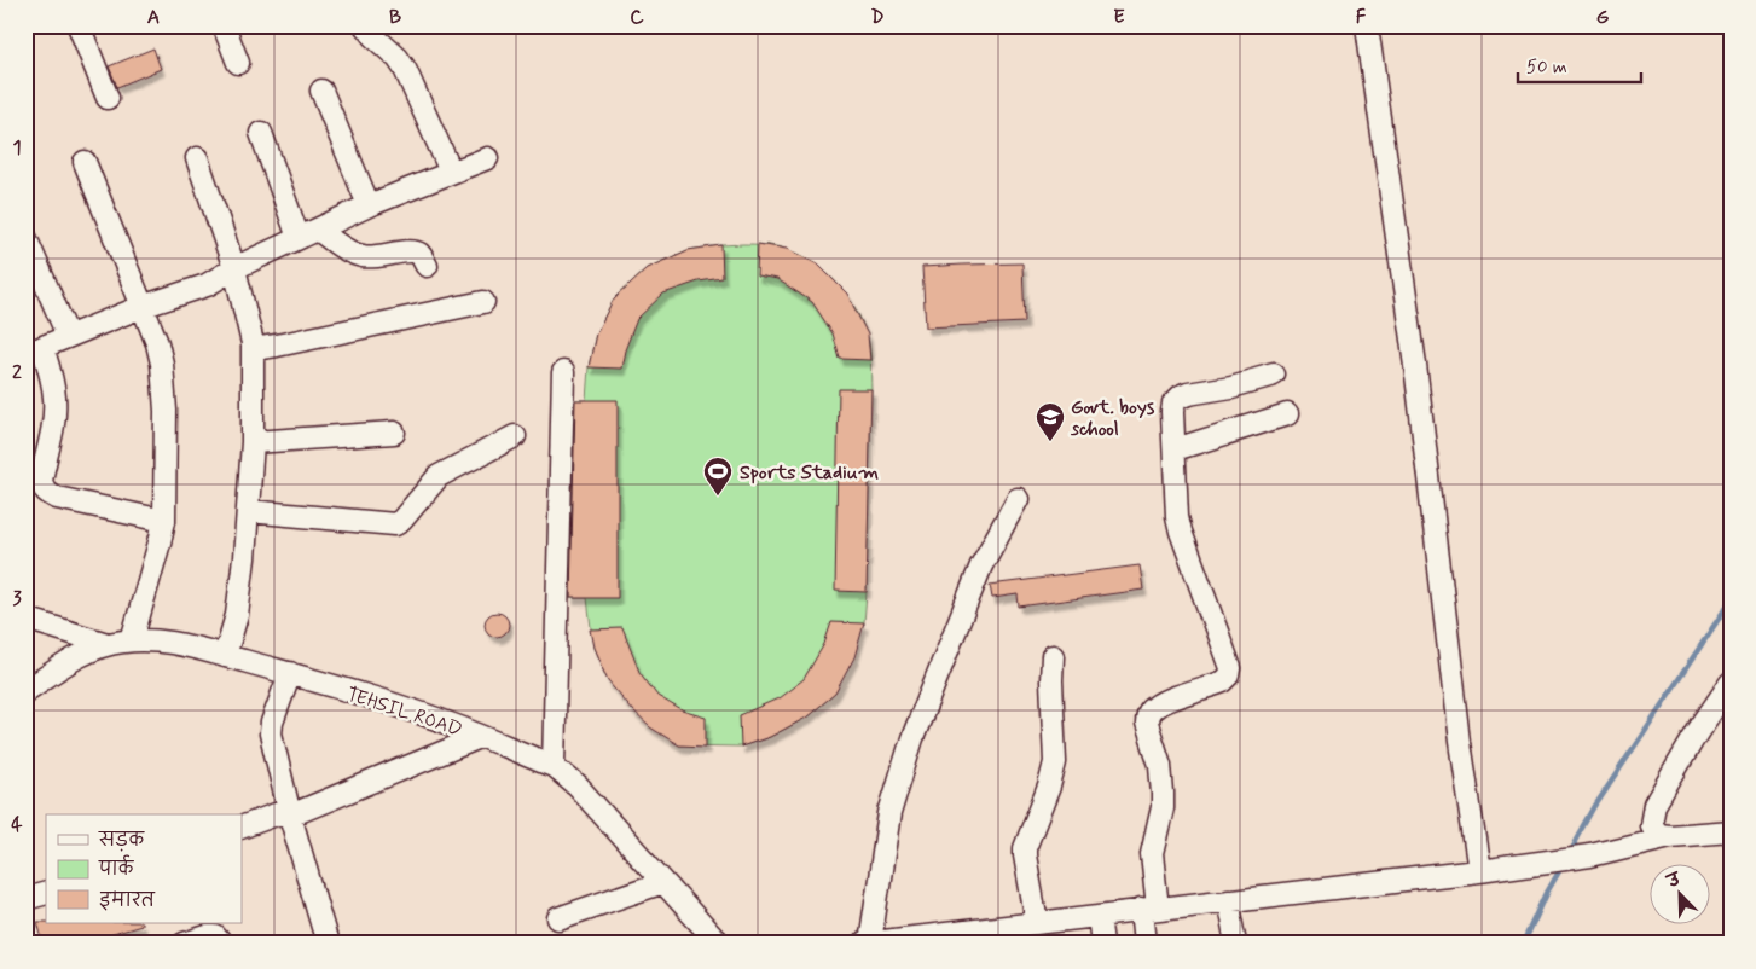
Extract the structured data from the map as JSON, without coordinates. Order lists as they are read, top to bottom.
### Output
{
  "streets": {
    "street": ["TEHSIL ROAD"]
  },
  "places": {
    "school or university": ["Govt. boys school"],
    "sports": ["Sports Stadium"]
  },
  "legend": ["सड़क", "पार्क", "इमारत"],
  "scale_bar": "50 m",
  "north": "top left",
  "grid": {
    "columns": [
      "A",
      "B",
      "C",
      "D",
      "E",
      "F",
      "G"
    ],
    "rows": [
      "1",
      "2",
      "3",
      "4"
    ]
  }
}
